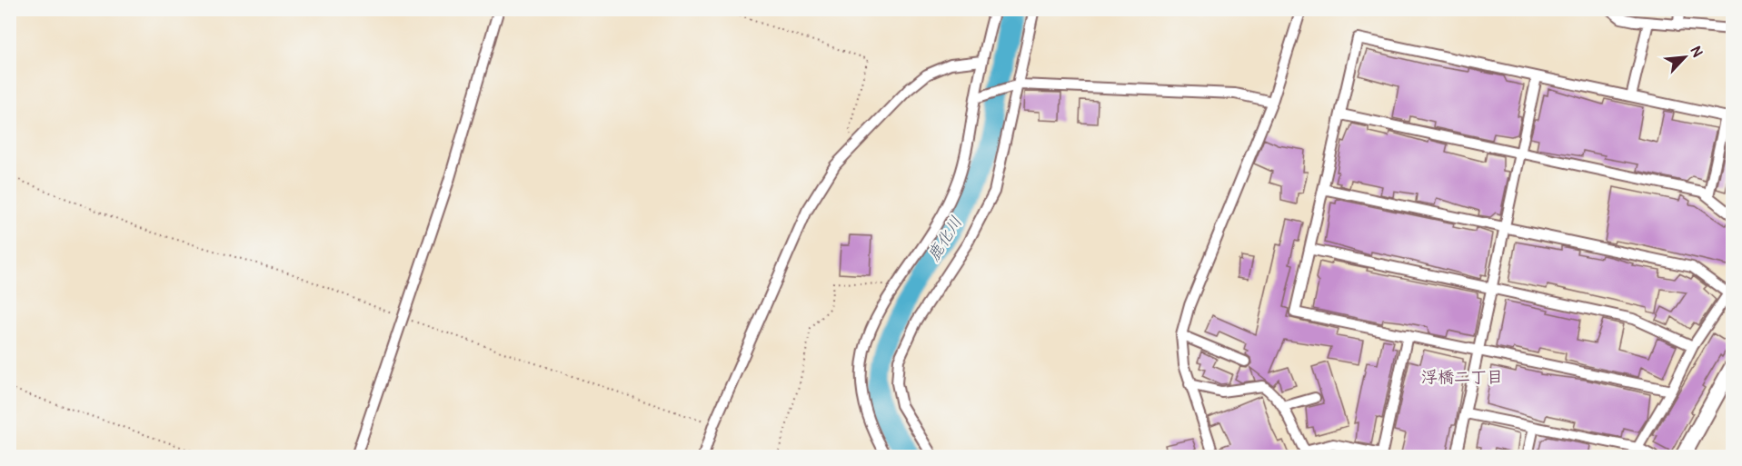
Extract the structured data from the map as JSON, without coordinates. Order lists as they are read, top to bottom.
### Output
{
  "districts": ["浮橋二丁目"],
  "water": ["鹿化川"],
  "north": "top right"
}
